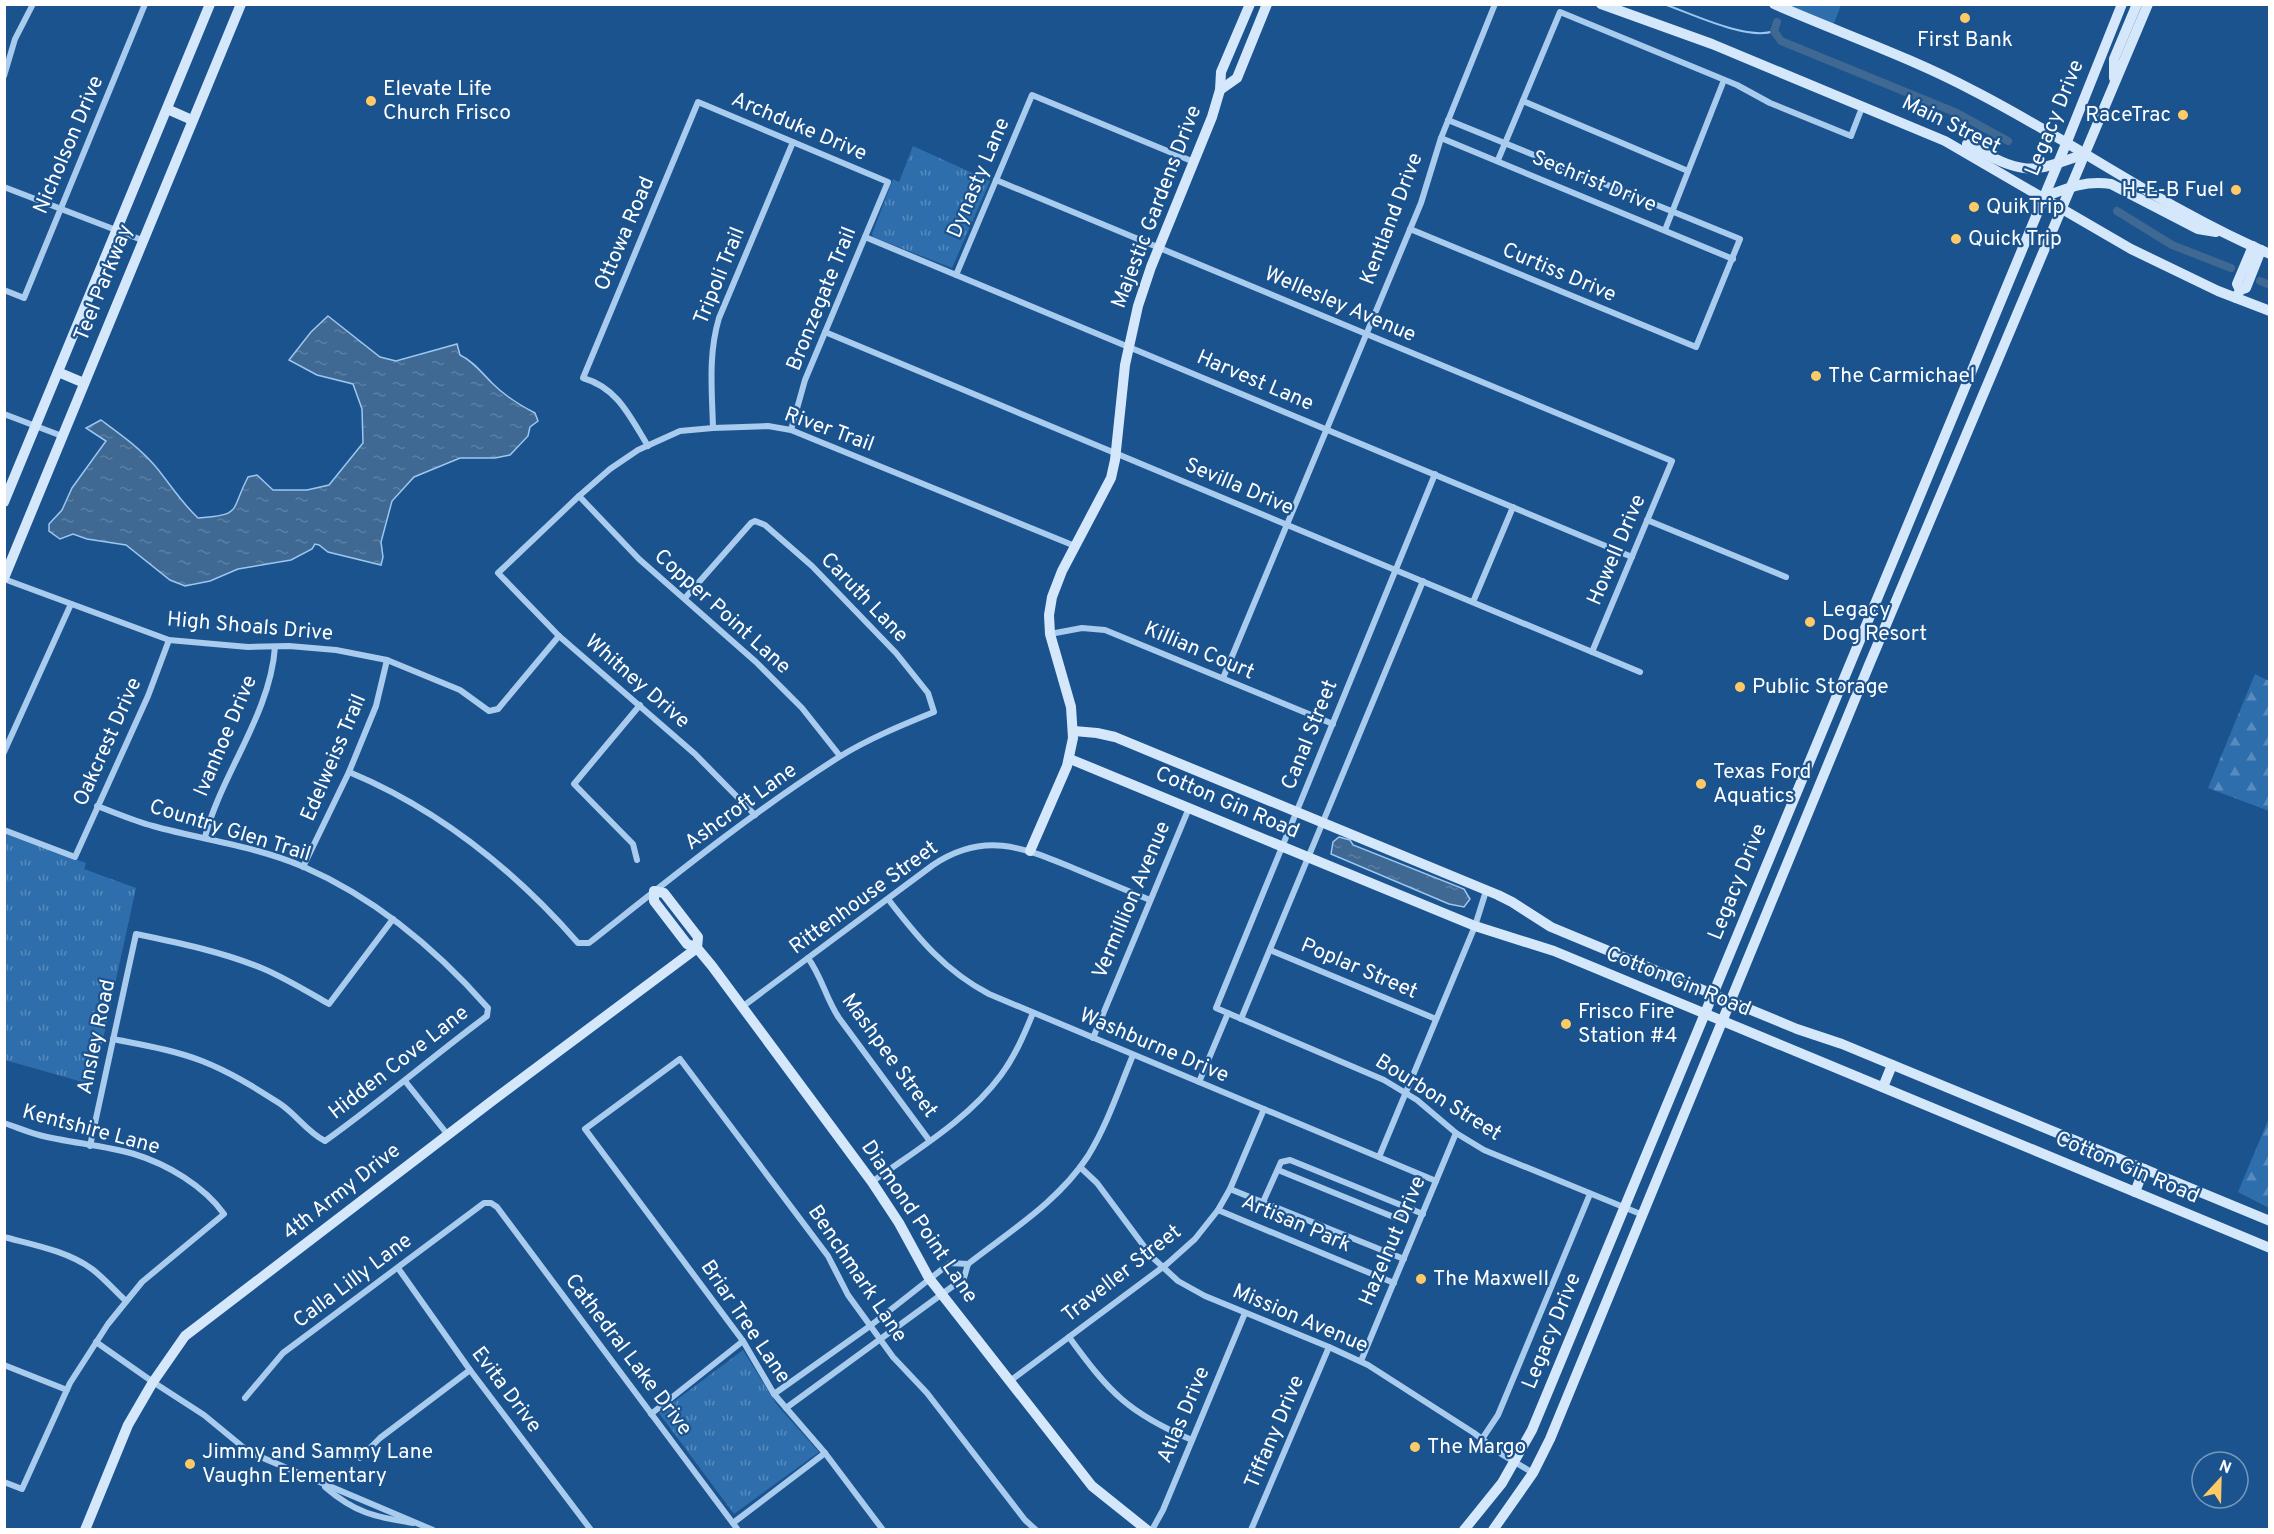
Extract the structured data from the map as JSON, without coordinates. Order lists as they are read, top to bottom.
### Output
{
  "streets": {
    "main road": [
      "Legacy Drive",
      "Main Street",
      "Majestic Gardens Drive",
      "Teel Parkway",
      "Cotton Gin Road",
      "4th Army Drive",
      "Diamond Point Lane"
    ],
    "street": [
      "Archduke Drive",
      "Nicholson Drive",
      "Dynasty Lane",
      "Sechrist Drive",
      "Kentland Drive",
      "Ottowa Road",
      "Curtiss Drive",
      "Tripoli Trail",
      "Bronzegate Trail",
      "Wellesley Avenue",
      "Harvest Lane",
      "River Trail",
      "Sevilla Drive",
      "Howell Drive",
      "Caruth Lane",
      "Copper Point Lane",
      "High Shoals Drive",
      "Killian Court",
      "Whitney Drive",
      "Canal Street",
      "Ivanhoe Drive",
      "Oakcrest Drive",
      "Edelweiss Trail",
      "Ashcroft Lane",
      "Country Glen Trail",
      "Rittenhouse Street",
      "Vermillion Avenue",
      "Poplar Street",
      "Ansley Road",
      "Washburne Drive",
      "Mashpee Street",
      "Hidden Cove Lane",
      "Bourbon Street",
      "Kentshire Lane",
      "Artisan Park",
      "Hazelnut Drive",
      "Benchmark Lane",
      "Traveller Street",
      "Calla Lilly Lane",
      "Mission Avenue",
      "Briar Tree Lane",
      "Cathedral Lake Drive",
      "Evita Drive",
      "Atlas Drive",
      "Tiffany Drive"
    ]
  },
  "crossings": [
    ["Legacy Drive", "Main Street"],
    ["Legacy Drive", "Cotton Gin Road"],
    ["Legacy Drive", "Bourbon Street"],
    ["Legacy Drive", "Mission Avenue"],
    ["Archduke Drive", "Ottowa Road"],
    ["Archduke Drive", "Tripoli Trail"],
    ["Archduke Drive", "Bronzegate Trail"],
    ["Dynasty Lane", "Majestic Gardens Drive"],
    ["Dynasty Lane", "Wellesley Avenue"],
    ["Dynasty Lane", "Harvest Lane"],
    ["Sechrist Drive", "Kentland Drive"],
    ["Sechrist Drive", "Curtiss Drive"],
    ["Majestic Gardens Drive", "Wellesley Avenue"],
    ["Majestic Gardens Drive", "Harvest Lane"],
    ["Majestic Gardens Drive", "River Trail"],
    ["Majestic Gardens Drive", "Sevilla Drive"],
    ["Majestic Gardens Drive", "Killian Court"],
    ["Majestic Gardens Drive", "Cotton Gin Road"],
    ["Majestic Gardens Drive", "Rittenhouse Street"],
    ["Kentland Drive", "Curtiss Drive"],
    ["Kentland Drive", "Wellesley Avenue"],
    ["Kentland Drive", "Harvest Lane"],
    ["Kentland Drive", "Sevilla Drive"],
    ["Kentland Drive", "Killian Court"],
    ["Ottowa Road", "River Trail"],
    ["Tripoli Trail", "River Trail"],
    ["Teel Parkway", "High Shoals Drive"],
    ["Bronzegate Trail", "Harvest Lane"],
    ["Bronzegate Trail", "River Trail"],
    ["Bronzegate Trail", "Sevilla Drive"],
    ["Wellesley Avenue", "Howell Drive"],
    ["Harvest Lane", "Howell Drive"],
    ["Harvest Lane", "Canal Street"],
    ["River Trail", "Copper Point Lane"],
    ["River Trail", "Whitney Drive"],
    ["Sevilla Drive", "Howell Drive"],
    ["Sevilla Drive", "Canal Street"],
    ["Caruth Lane", "Copper Point Lane"],
    ["Caruth Lane", "Ashcroft Lane"],
    ["Copper Point Lane", "Ashcroft Lane"],
    ["High Shoals Drive", "Whitney Drive"],
    ["High Shoals Drive", "Ivanhoe Drive"],
    ["High Shoals Drive", "Oakcrest Drive"],
    ["High Shoals Drive", "Edelweiss Trail"],
    ["Killian Court", "Canal Street"],
    ["Whitney Drive", "Ashcroft Lane"],
    ["Canal Street", "Cotton Gin Road"],
    ["Canal Street", "Bourbon Street"],
    ["Ivanhoe Drive", "Country Glen Trail"],
    ["Oakcrest Drive", "Country Glen Trail"],
    ["Edelweiss Trail", "Ashcroft Lane"],
    ["Edelweiss Trail", "Country Glen Trail"],
    ["Cotton Gin Road", "Vermillion Avenue"],
    ["Ashcroft Lane", "Diamond Point Lane"],
    ["Country Glen Trail", "Ansley Road"],
    ["Country Glen Trail", "Hidden Cove Lane"],
    ["Rittenhouse Street", "Vermillion Avenue"],
    ["Rittenhouse Street", "Washburne Drive"],
    ["Rittenhouse Street", "Mashpee Street"],
    ["Rittenhouse Street", "Diamond Point Lane"],
    ["Vermillion Avenue", "Washburne Drive"],
    ["Ansley Road", "Hidden Cove Lane"],
    ["Ansley Road", "Kentshire Lane"],
    ["Washburne Drive", "Hazelnut Drive"],
    ["Washburne Drive", "Traveller Street"],
    ["Bourbon Street", "Hazelnut Drive"],
    ["4th Army Drive", "Diamond Point Lane"],
    ["Diamond Point Lane", "Traveller Street"],
    ["Diamond Point Lane", "Atlas Drive"],
    ["Artisan Park", "Hazelnut Drive"],
    ["Artisan Park", "Traveller Street"],
    ["Hazelnut Drive", "Mission Avenue"],
    ["Benchmark Lane", "Briar Tree Lane"],
    ["Traveller Street", "Mission Avenue"],
    ["Calla Lilly Lane", "Cathedral Lake Drive"],
    ["Calla Lilly Lane", "Evita Drive"],
    ["Mission Avenue", "Atlas Drive"],
    ["Mission Avenue", "Tiffany Drive"]
  ],
  "places": [
    "First Bank",
    "Elevate Life Church Frisco",
    "RaceTrac",
    "H-E-B Fuel",
    "QuikTrip",
    "Quick Trip",
    "The Carmichael",
    "Legacy Dog Resort",
    "Public Storage",
    "Texas Ford Aquatics",
    "Frisco Fire Station #4",
    "The Maxwell",
    "The Margo",
    "Jimmy and Sammy Lane Vaughn Elementary"
  ],
  "north": "top"
}
